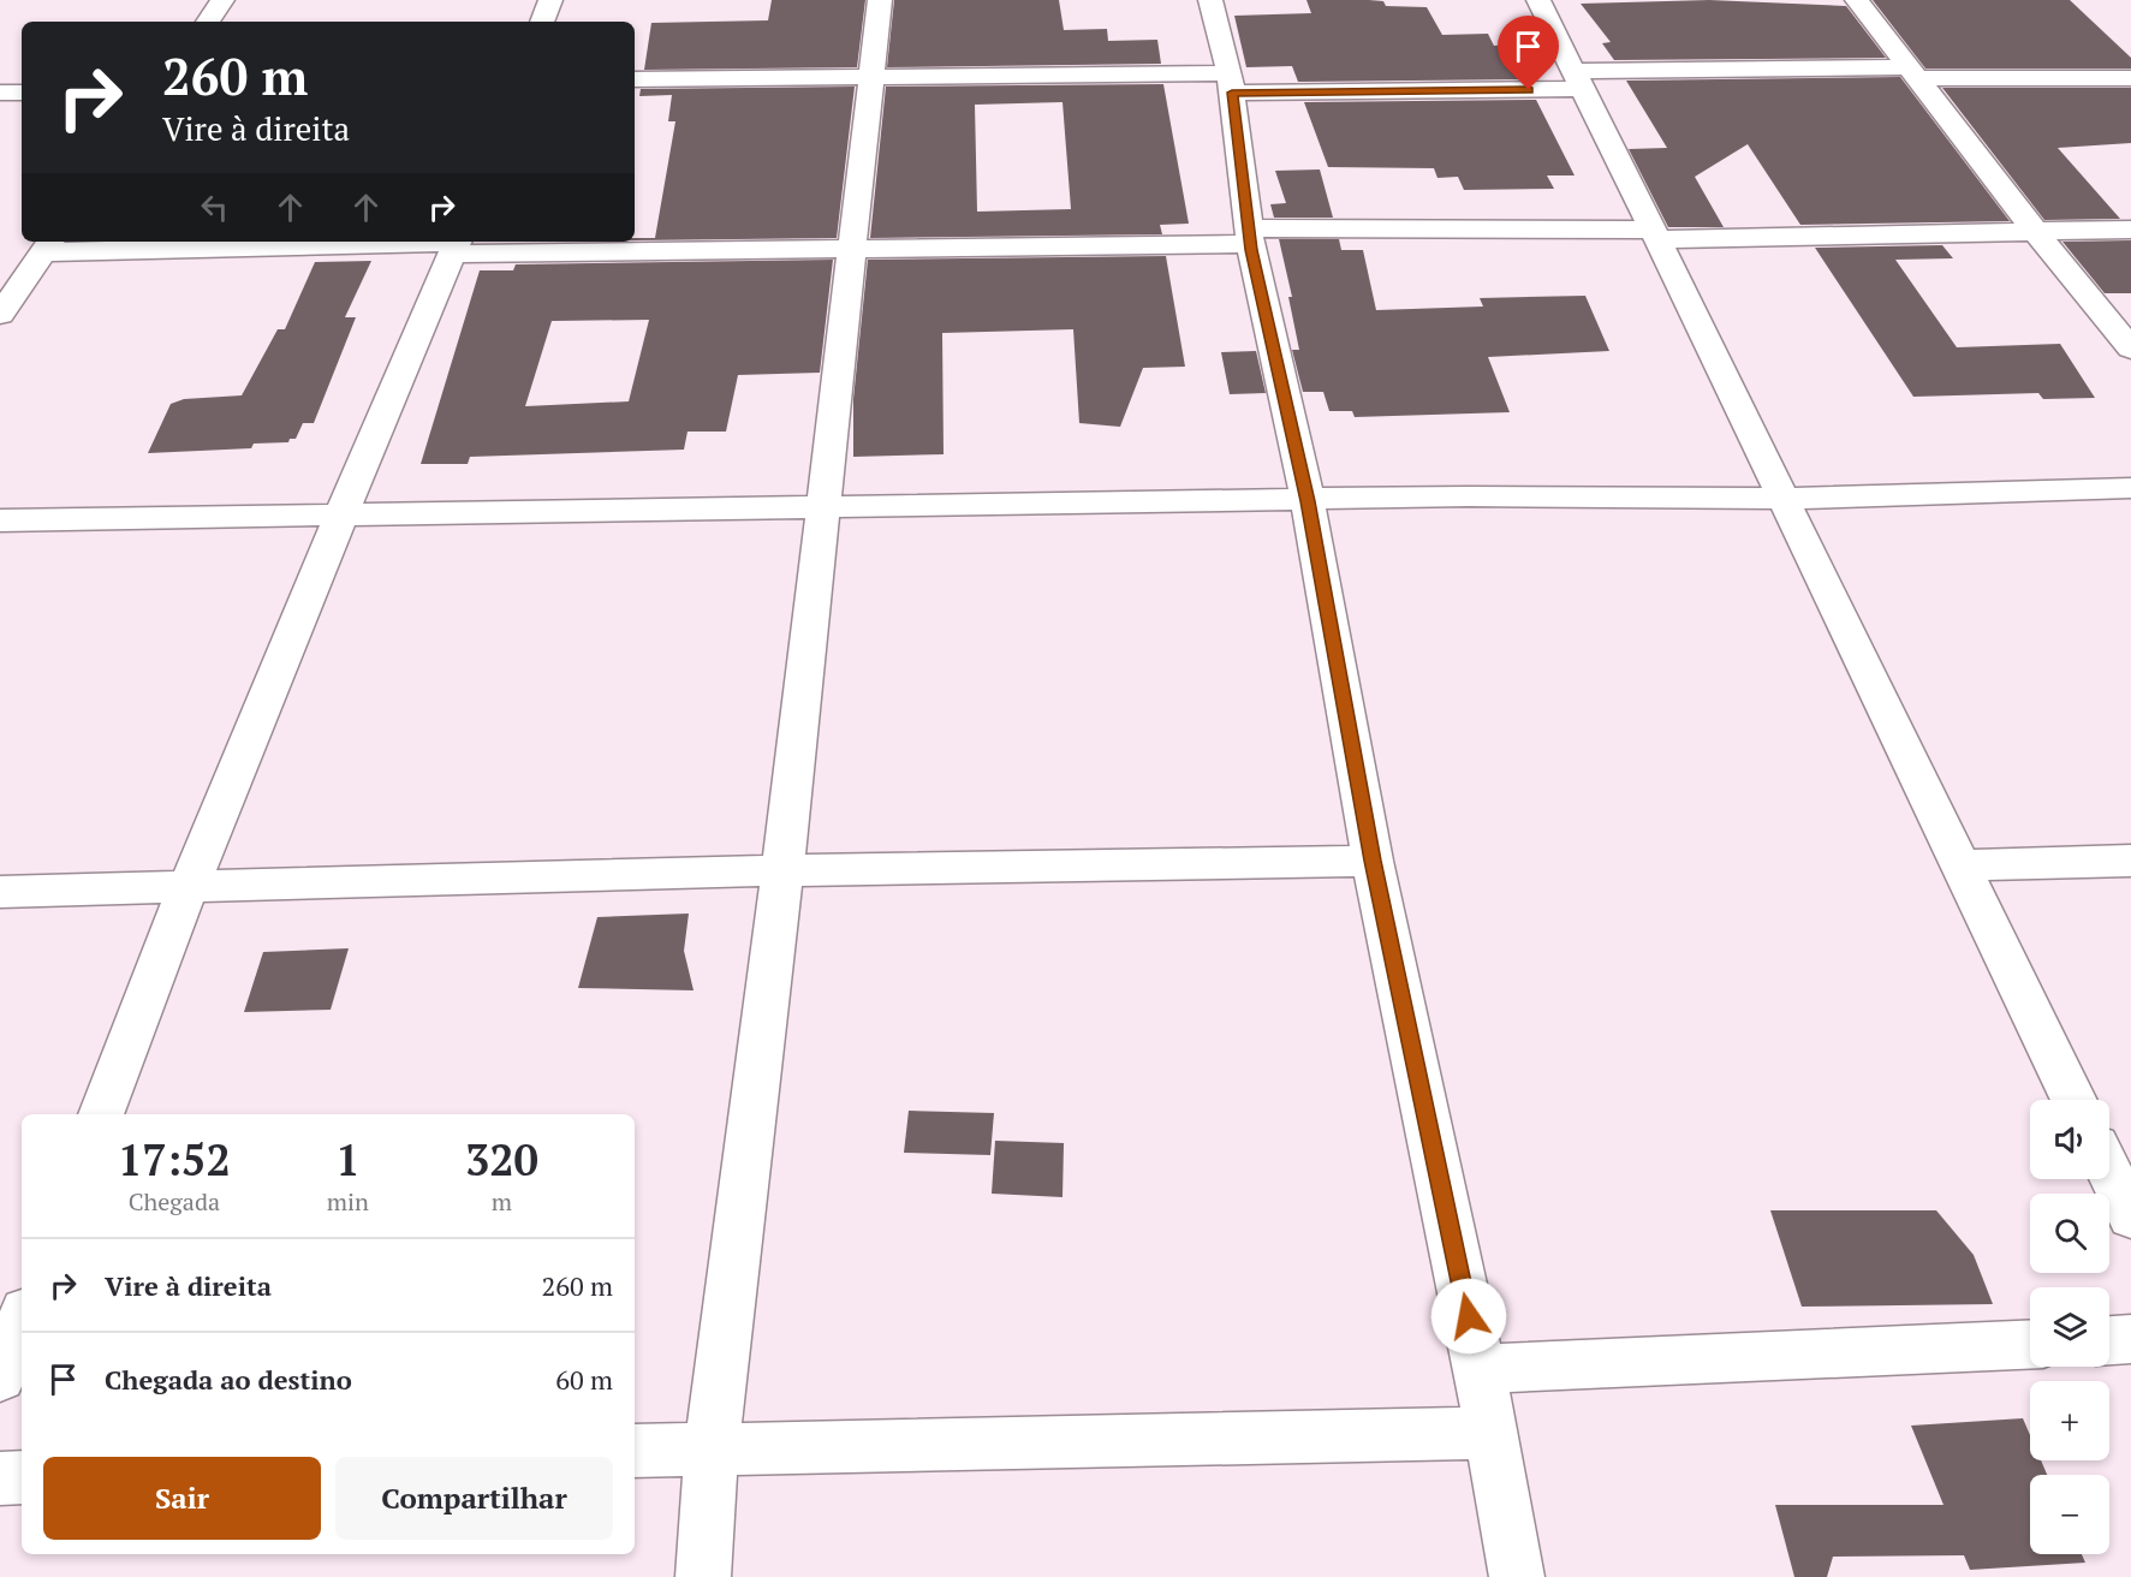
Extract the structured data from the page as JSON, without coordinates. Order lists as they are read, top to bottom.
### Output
{
  "page": {
    "turn": ["260 m", "Vire à direita"],
    "map_buttons": ["+", "−"],
    "eta": [
      "17:52",
      "Chegada",
      "1",
      "min",
      "320",
      "m"
    ],
    "list": [
      {
        "name": "Vire à direita",
        "value": "260 m"
      },
      {
        "name": "Chegada ao destino",
        "value": "60 m"
      }
    ],
    "buttons": ["Sair", "Compartilhar"]
  }
}
